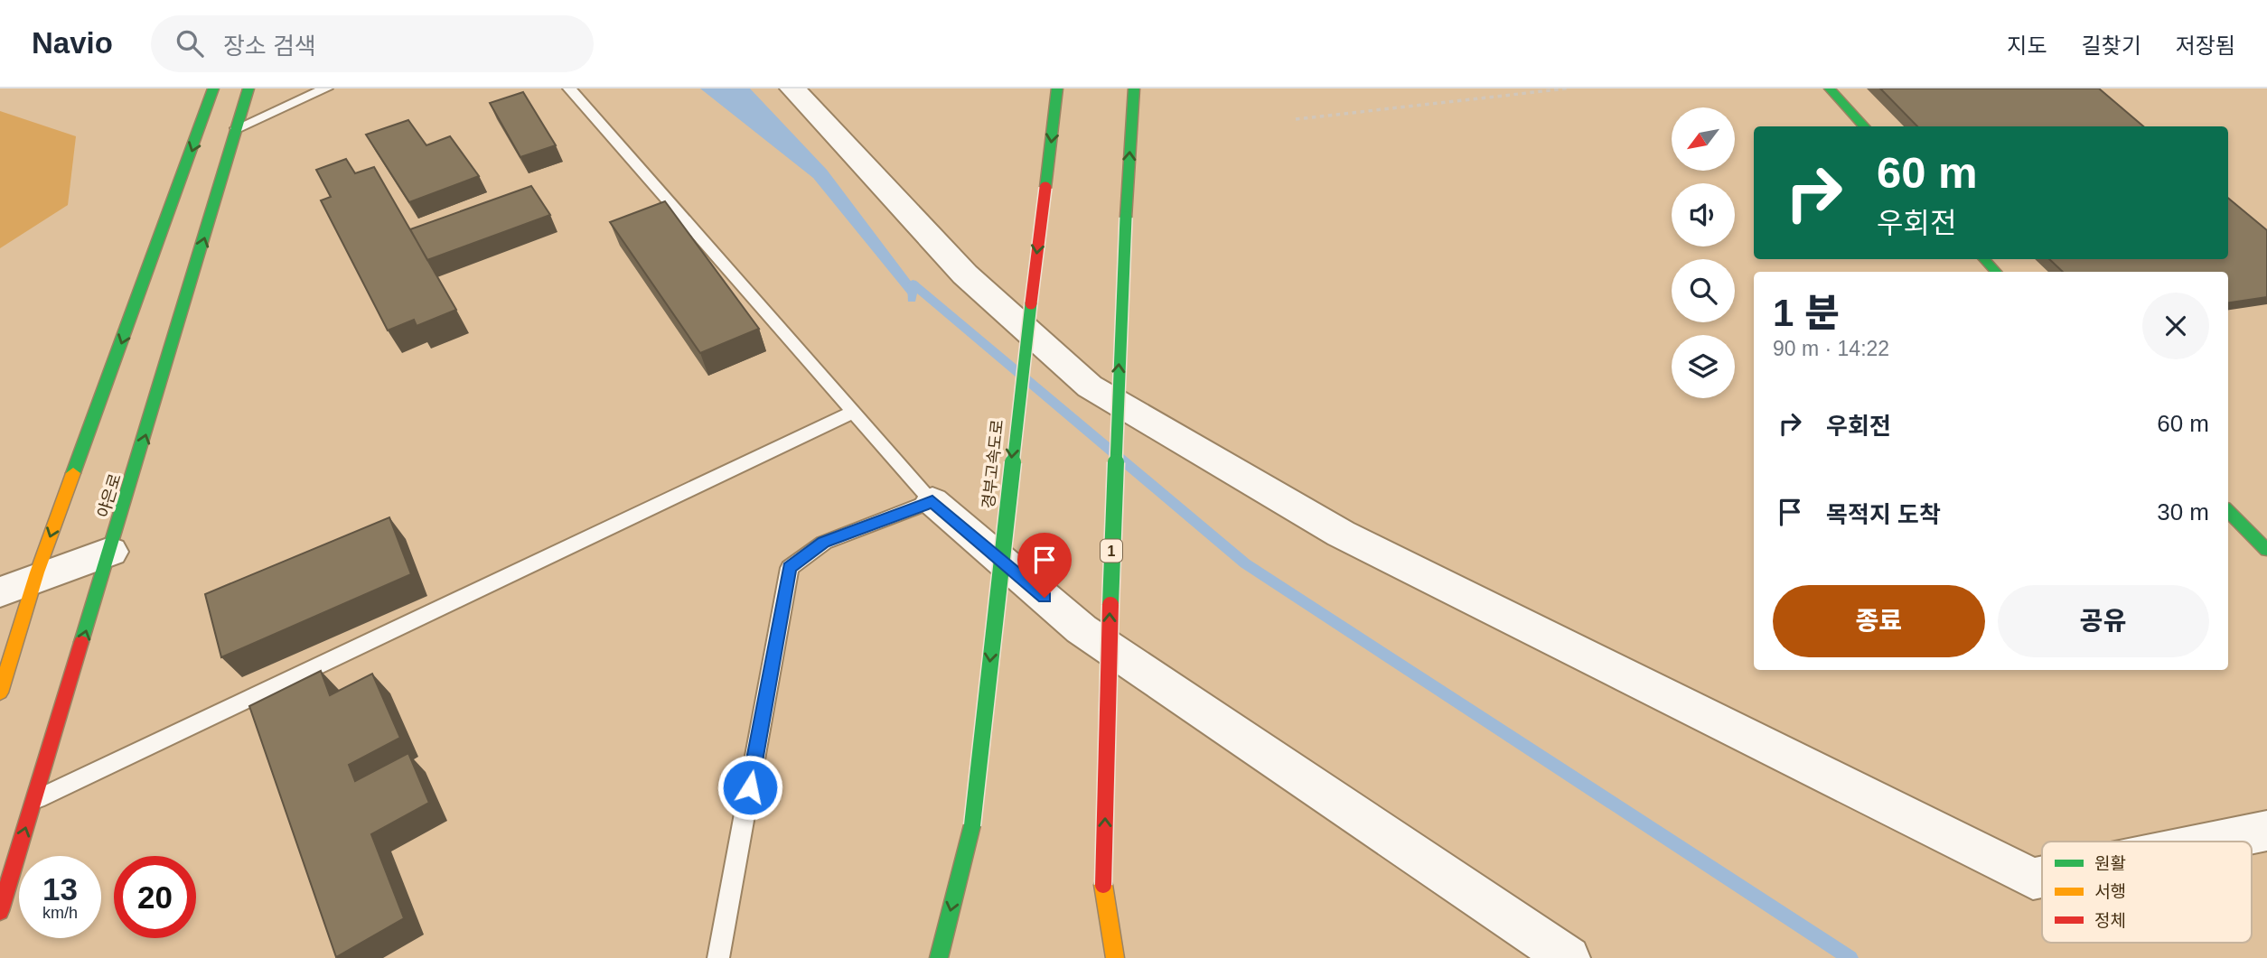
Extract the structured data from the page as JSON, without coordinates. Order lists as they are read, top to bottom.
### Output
{
  "streets": {
    "main road": ["경부고속도로", "야은로", "1"]
  },
  "legend": ["원활", "서행", "정체"],
  "north": "bottom left",
  "page": {
    "header": "Navio",
    "search": "장소 검색",
    "nav": ["지도", "길찾기", "저장됨"],
    "turn": ["60 m", "우회전"],
    "heading": ["1 분", "90 m · 14:22"],
    "list": [
      {
        "name": "우회전",
        "value": "60 m"
      },
      {
        "name": "목적지 도착",
        "value": "30 m"
      }
    ],
    "buttons": ["종료", "공유"],
    "speed": "13 km/h",
    "limit": "20"
  }
}
